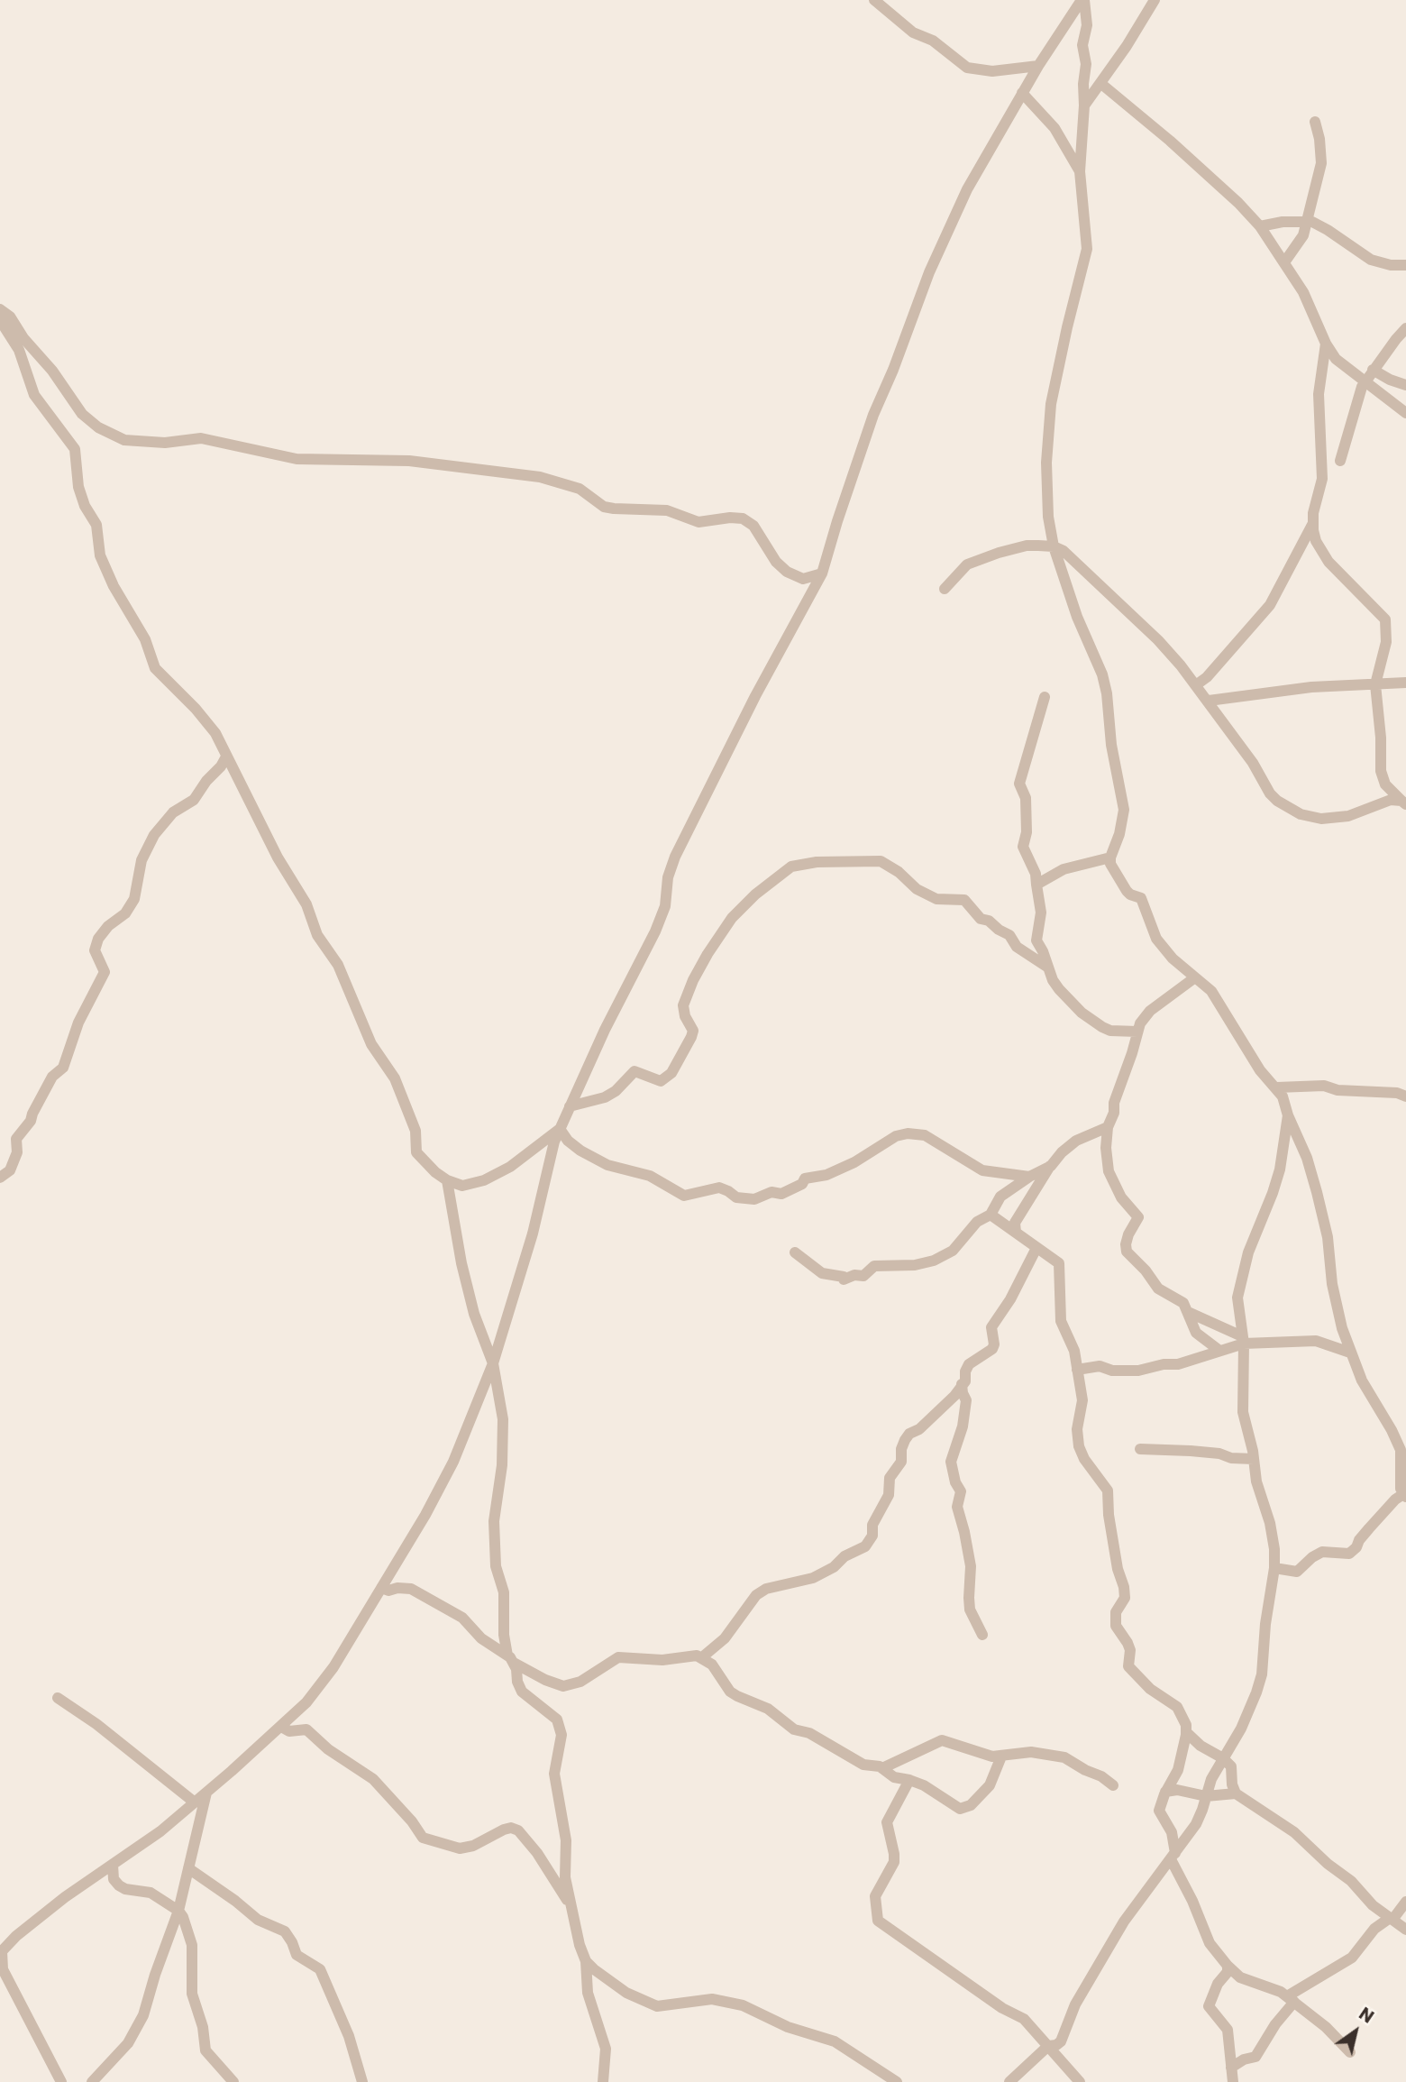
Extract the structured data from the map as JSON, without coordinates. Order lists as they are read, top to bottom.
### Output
{
  "north": "top right"
}
